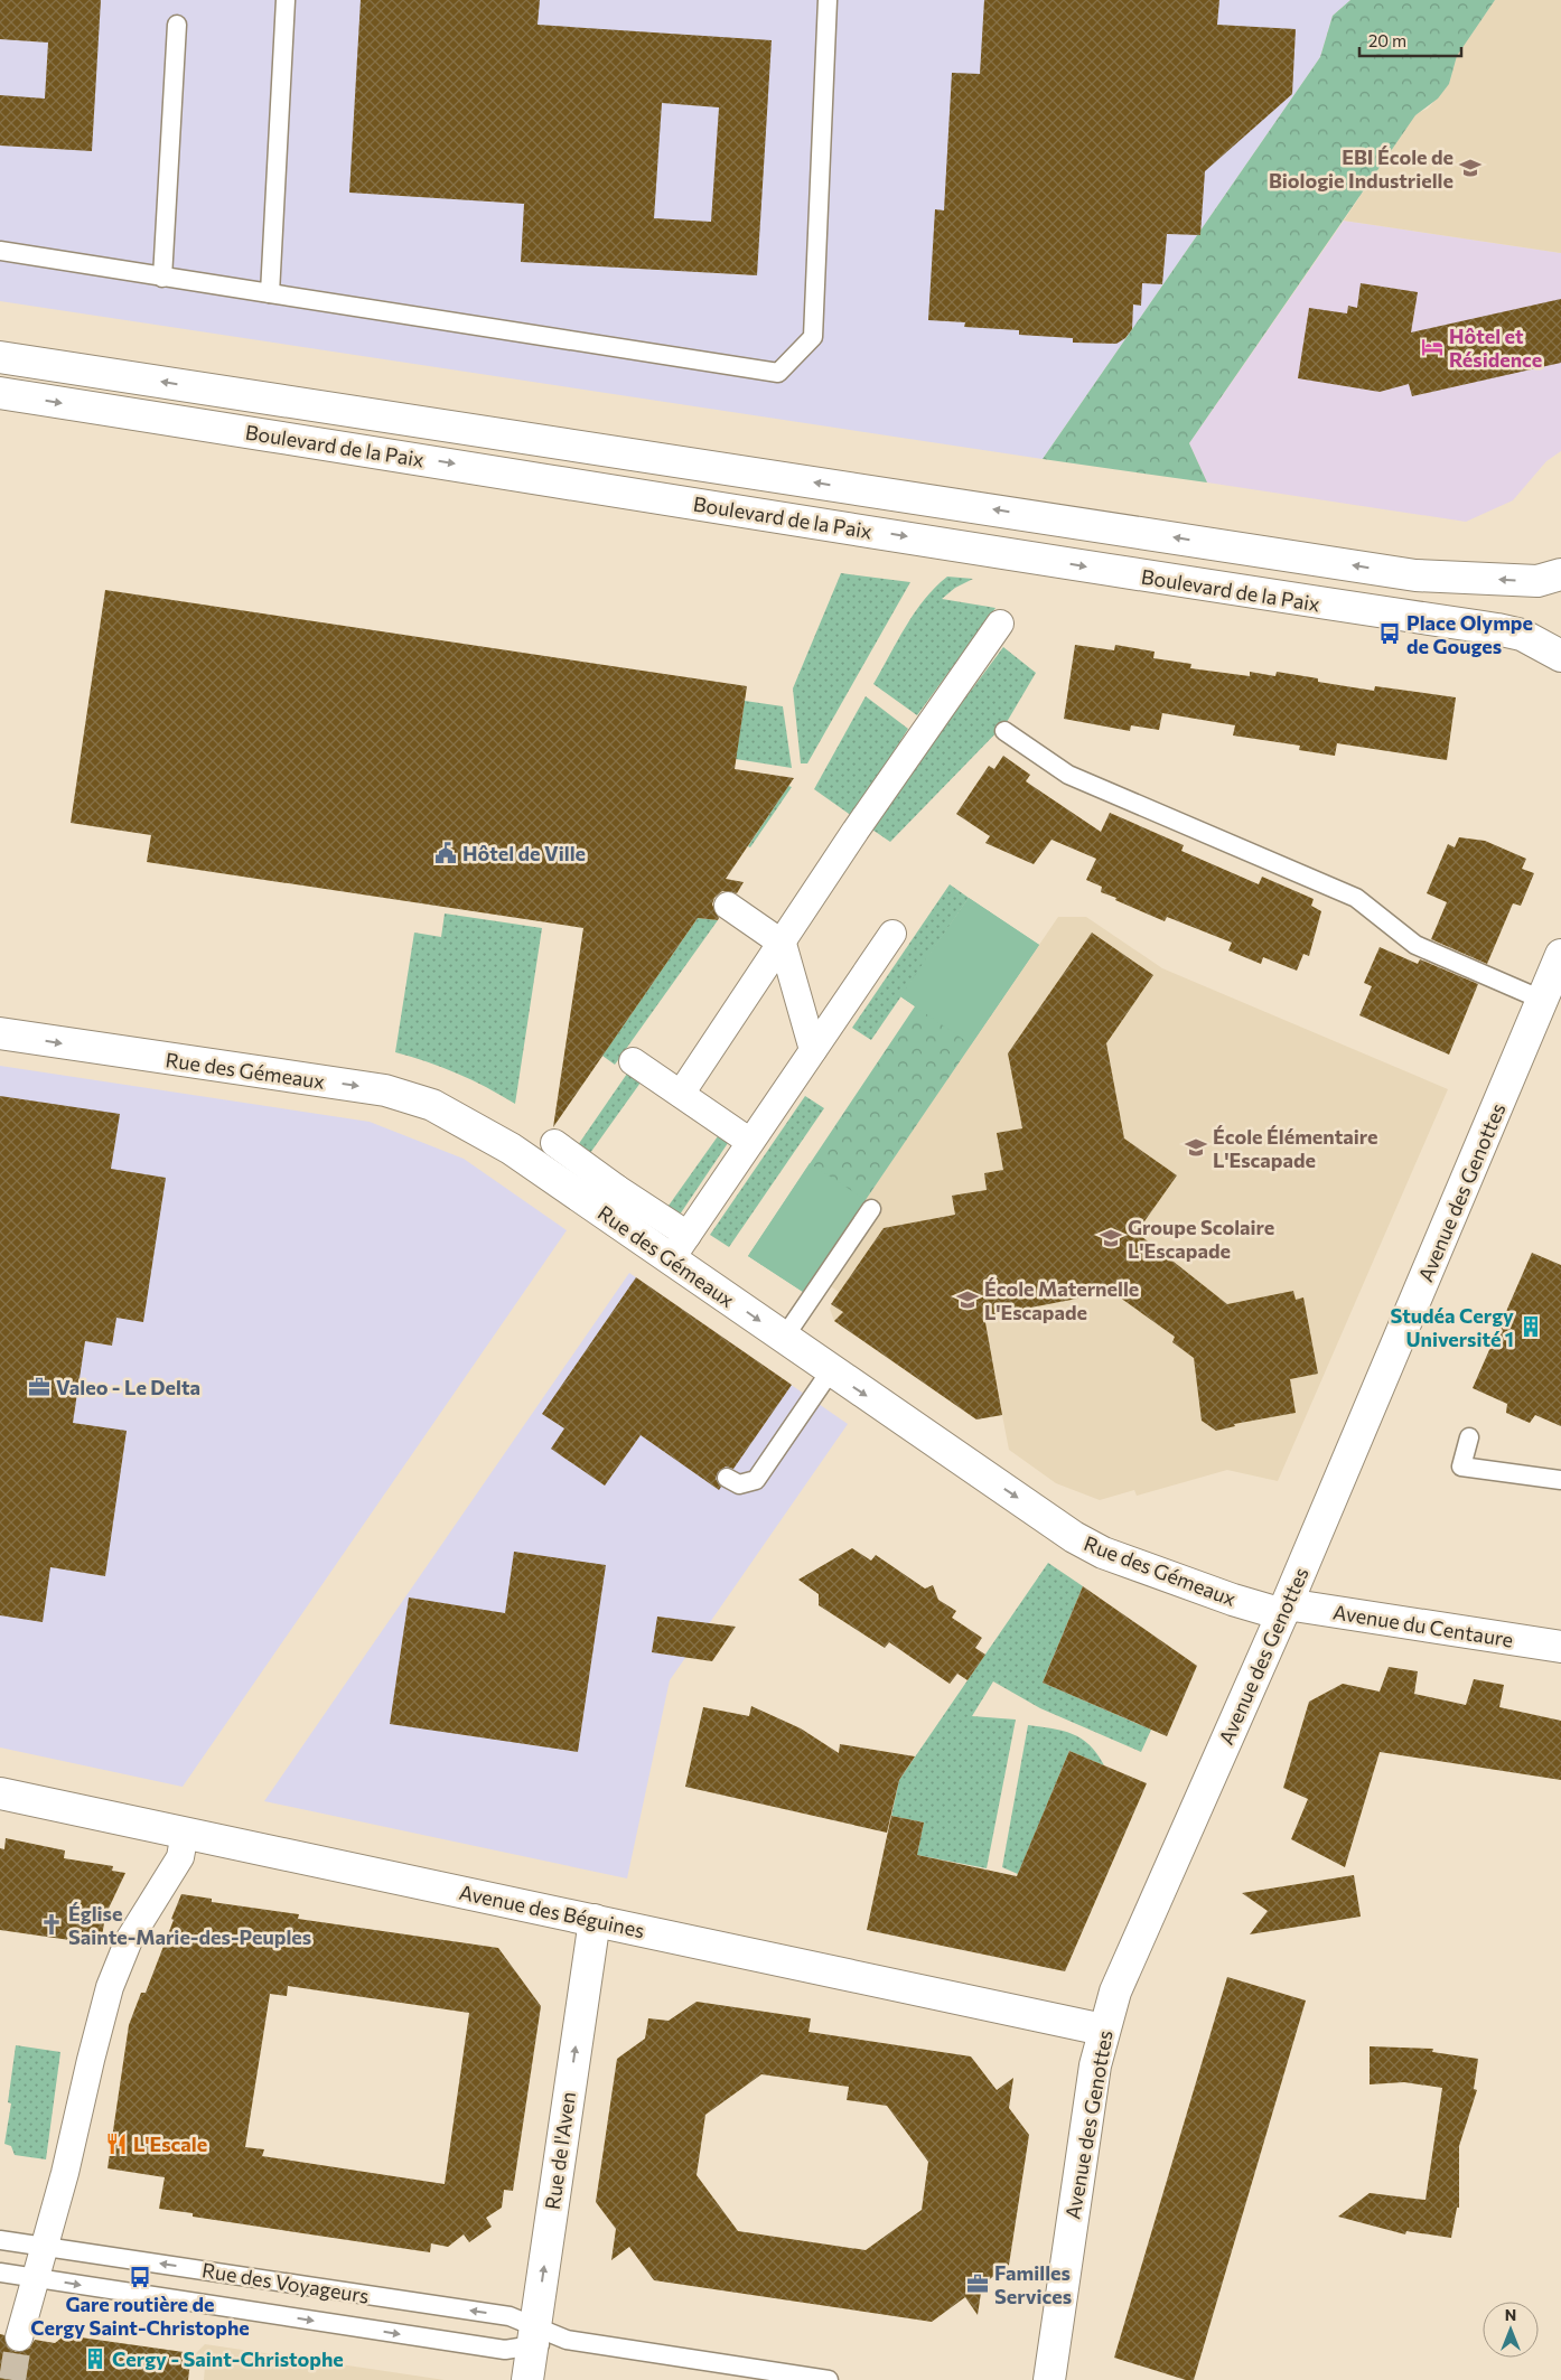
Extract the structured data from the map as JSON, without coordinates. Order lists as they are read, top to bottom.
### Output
{
  "streets": {
    "street": [
      "Boulevard de la Paix",
      "Rue des Gémeaux",
      "Avenue des Genottes",
      "Avenue du Centaure",
      "Avenue des Béguines",
      "Rue de l'Aven"
    ],
    "lane": ["Rue des Voyageurs"]
  },
  "crossings": [
    ["Rue des Gémeaux", "Avenue des Genottes"],
    ["Rue des Gémeaux", "Avenue du Centaure"],
    ["Avenue des Genottes", "Avenue du Centaure"],
    ["Avenue des Genottes", "Avenue des Béguines"],
    ["Avenue des Béguines", "Rue de l'Aven"],
    ["Rue de l'Aven", "Rue des Voyageurs"]
  ],
  "one_way": ["Rue des Gémeaux", "Rue de l'Aven"],
  "places": {
    "school or university": [
      "EBI École de Biologie Industrielle",
      "École Élémentaire L'Escapade",
      "Groupe Scolaire L'Escapade",
      "École Maternelle L'Escapade"
    ],
    "hotel": ["Hôtel et Résidence"],
    "bus stop": ["Place Olympe de Gouges", "Gare routière de Cergy Saint-Christophe"],
    "public building": ["Hôtel de Ville"],
    "building": ["Studéa Cergy Université 1", "Cergy - Saint-Christophe"],
    "office": ["Valeo - Le Delta", "Familles Services"],
    "church": ["Église Sainte-Marie-des-Peuples"],
    "restaurant": ["L'Escale"]
  },
  "scale_bar": "20 m",
  "north": "top"
}
